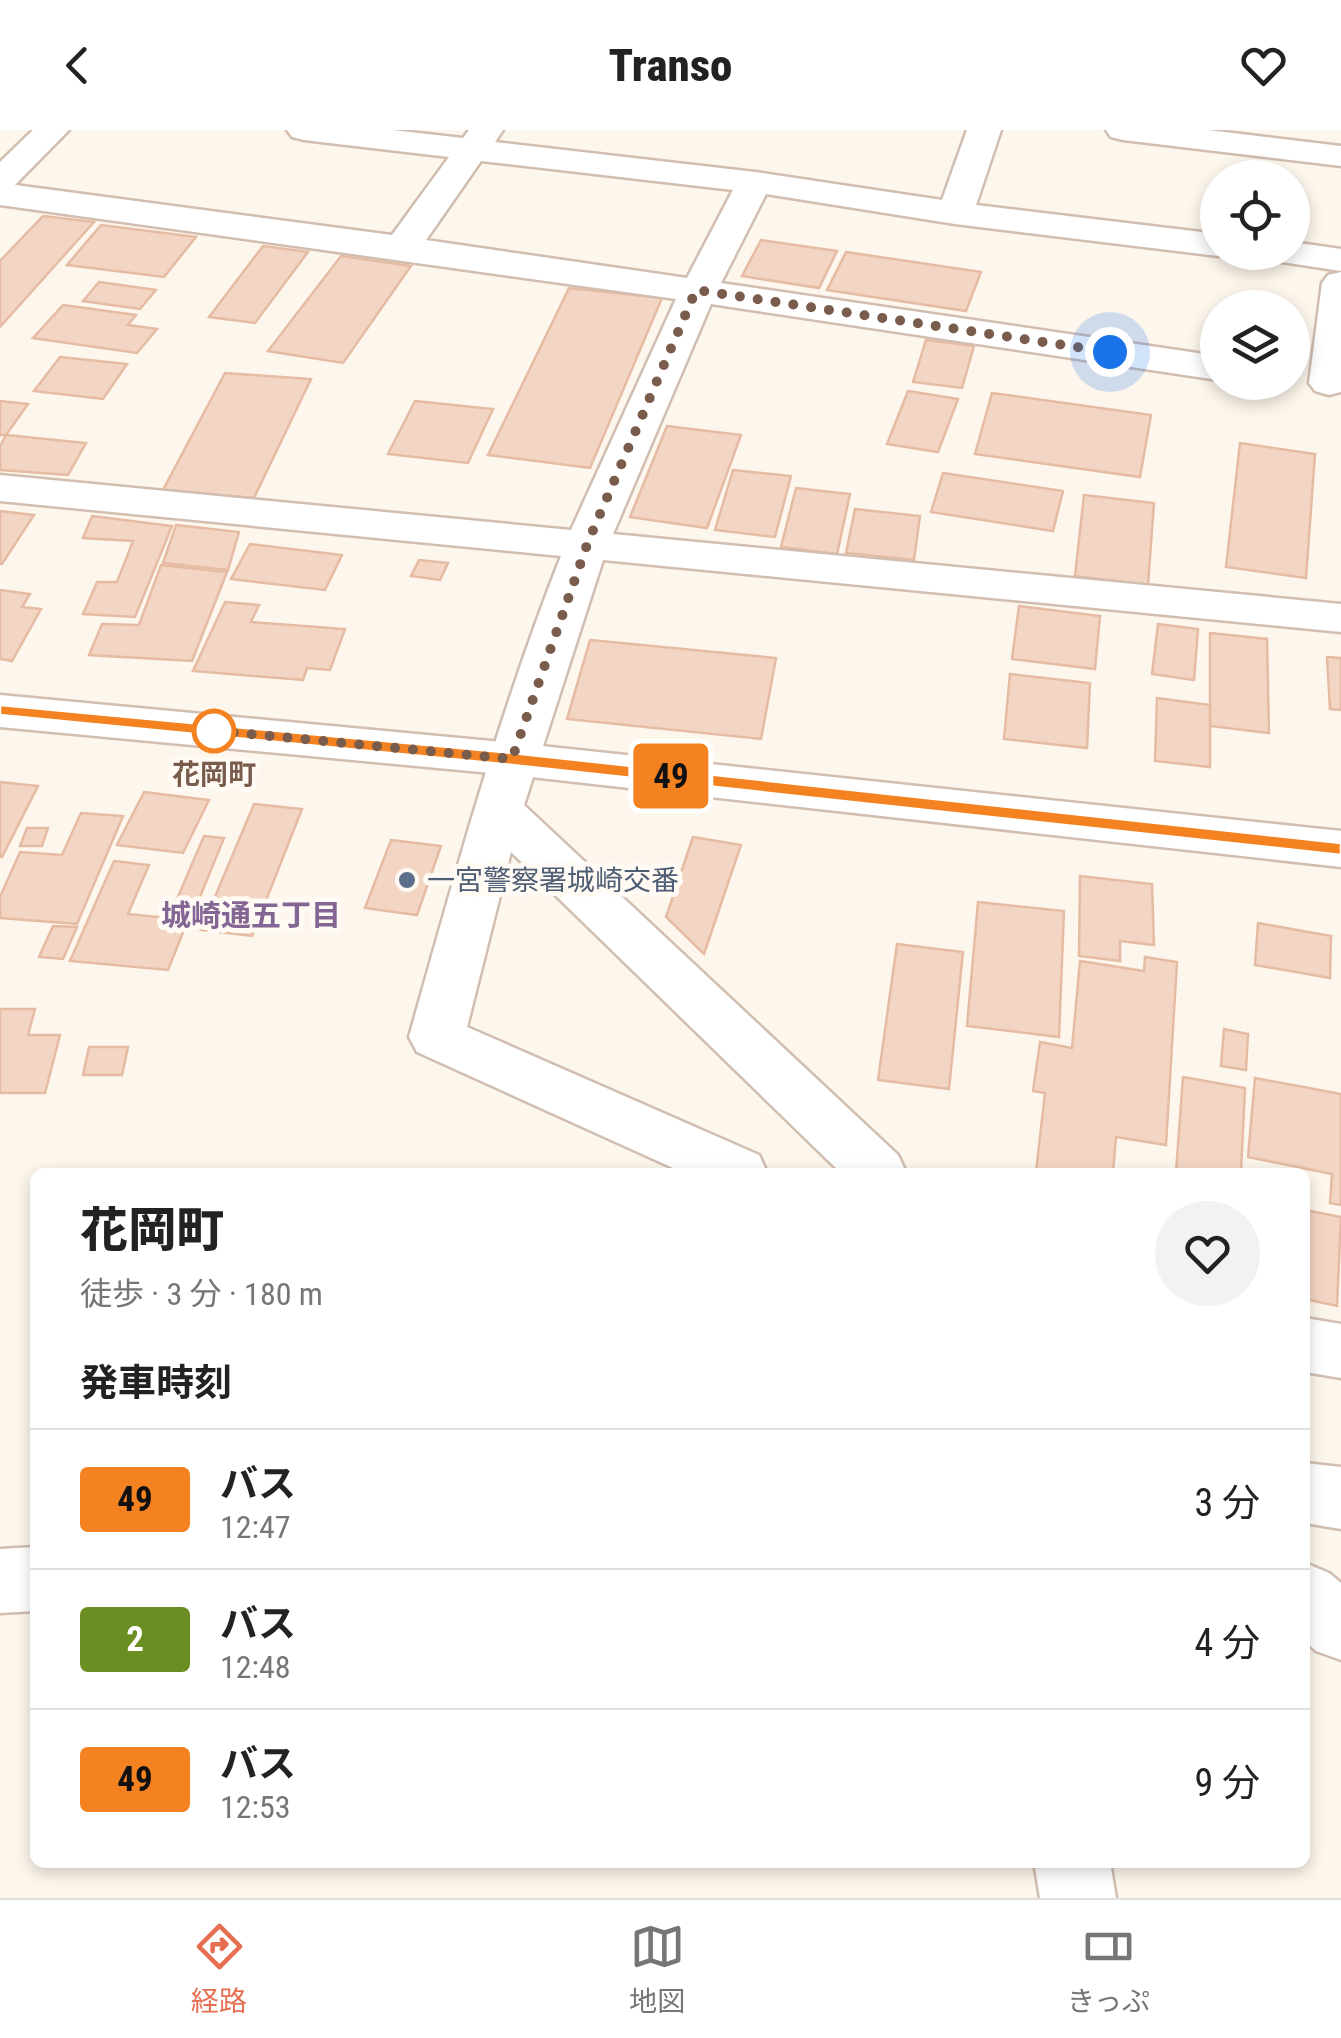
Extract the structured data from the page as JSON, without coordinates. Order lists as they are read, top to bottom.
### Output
{
  "districts": ["城崎通五丁目"],
  "places": ["花岡町", "一宮警察署城崎交番"],
  "lines": ["bus line 49"],
  "page": {
    "header": "Transo",
    "on_map": "49",
    "heading": [
      ["花岡町", "徒歩 · 3 分 · 180 m"],
      "発車時刻"
    ],
    "list": [
      {
        "mark": "49",
        "name": "バス",
        "note": "12:47",
        "value": "3 分"
      },
      {
        "mark": "2",
        "name": "バス",
        "note": "12:48",
        "value": "4 分"
      },
      {
        "mark": "49",
        "name": "バス",
        "note": "12:53",
        "value": "9 分"
      }
    ],
    "tabs": ["経路", "地図", "きっぷ"]
  }
}
